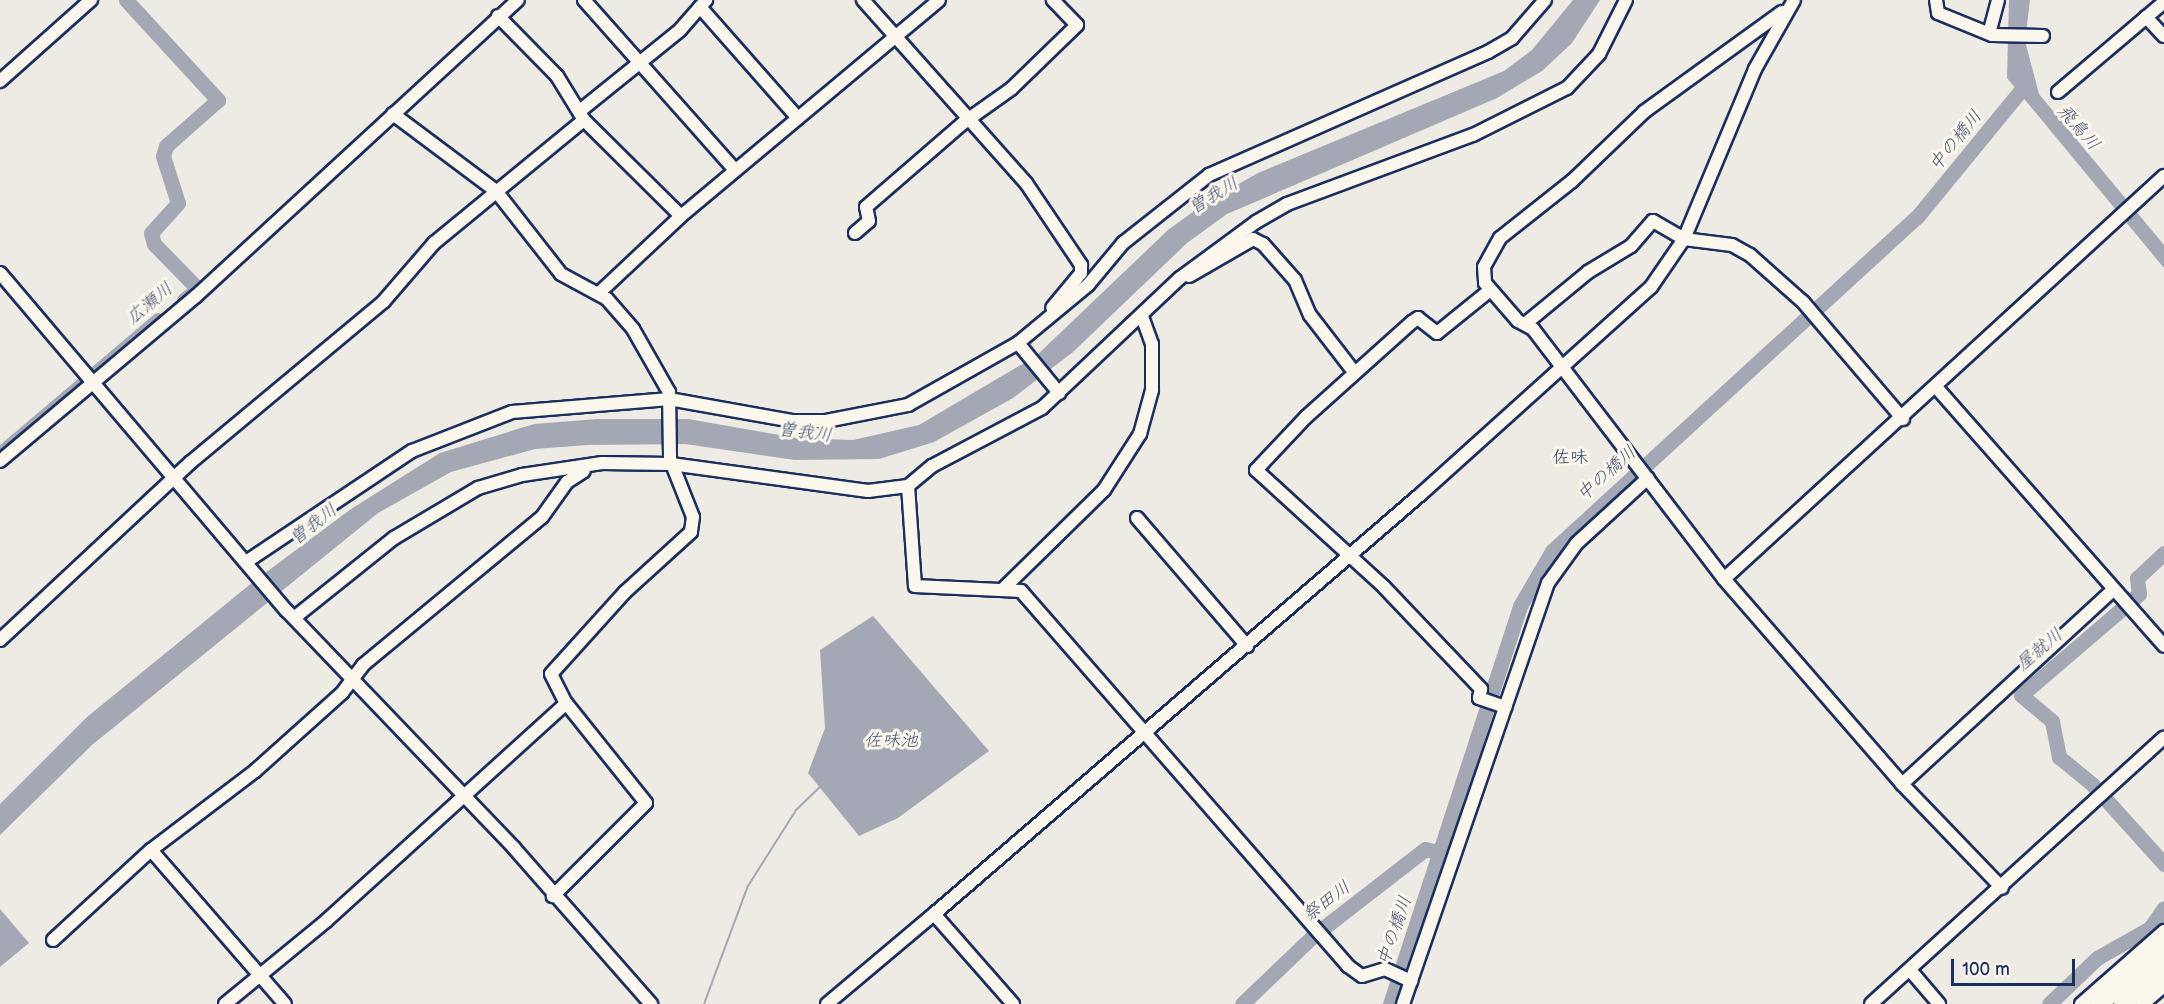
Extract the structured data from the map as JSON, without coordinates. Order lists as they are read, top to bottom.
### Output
{
  "districts": ["佐味"],
  "water": [
    "飛鳥川",
    "中の橋川",
    "曽我川",
    "広瀬川",
    "屋就川",
    "佐味池",
    "祭田川"
  ],
  "scale_bar": "100 m"
}
